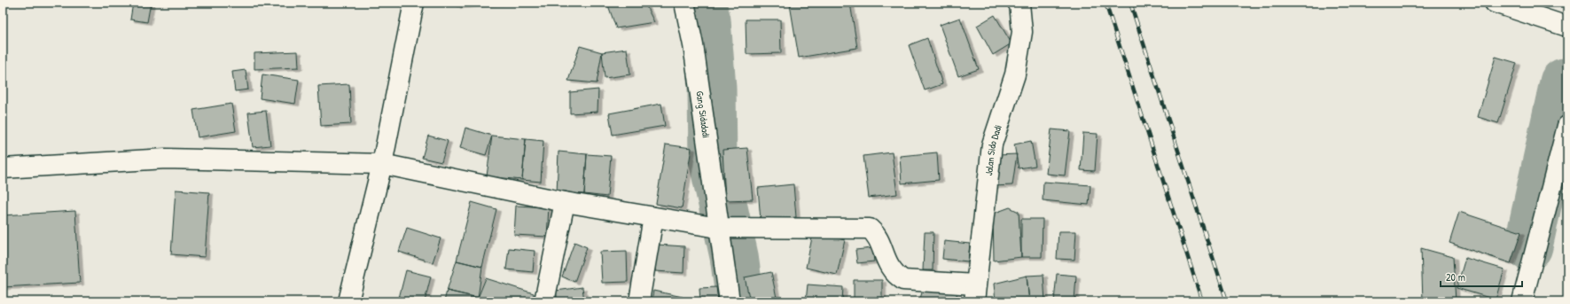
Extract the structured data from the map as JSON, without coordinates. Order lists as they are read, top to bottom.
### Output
{
  "streets": {
    "street": ["Gang Sidadadi", "Jalan Sido Dadi"]
  },
  "scale_bar": "20 m"
}
